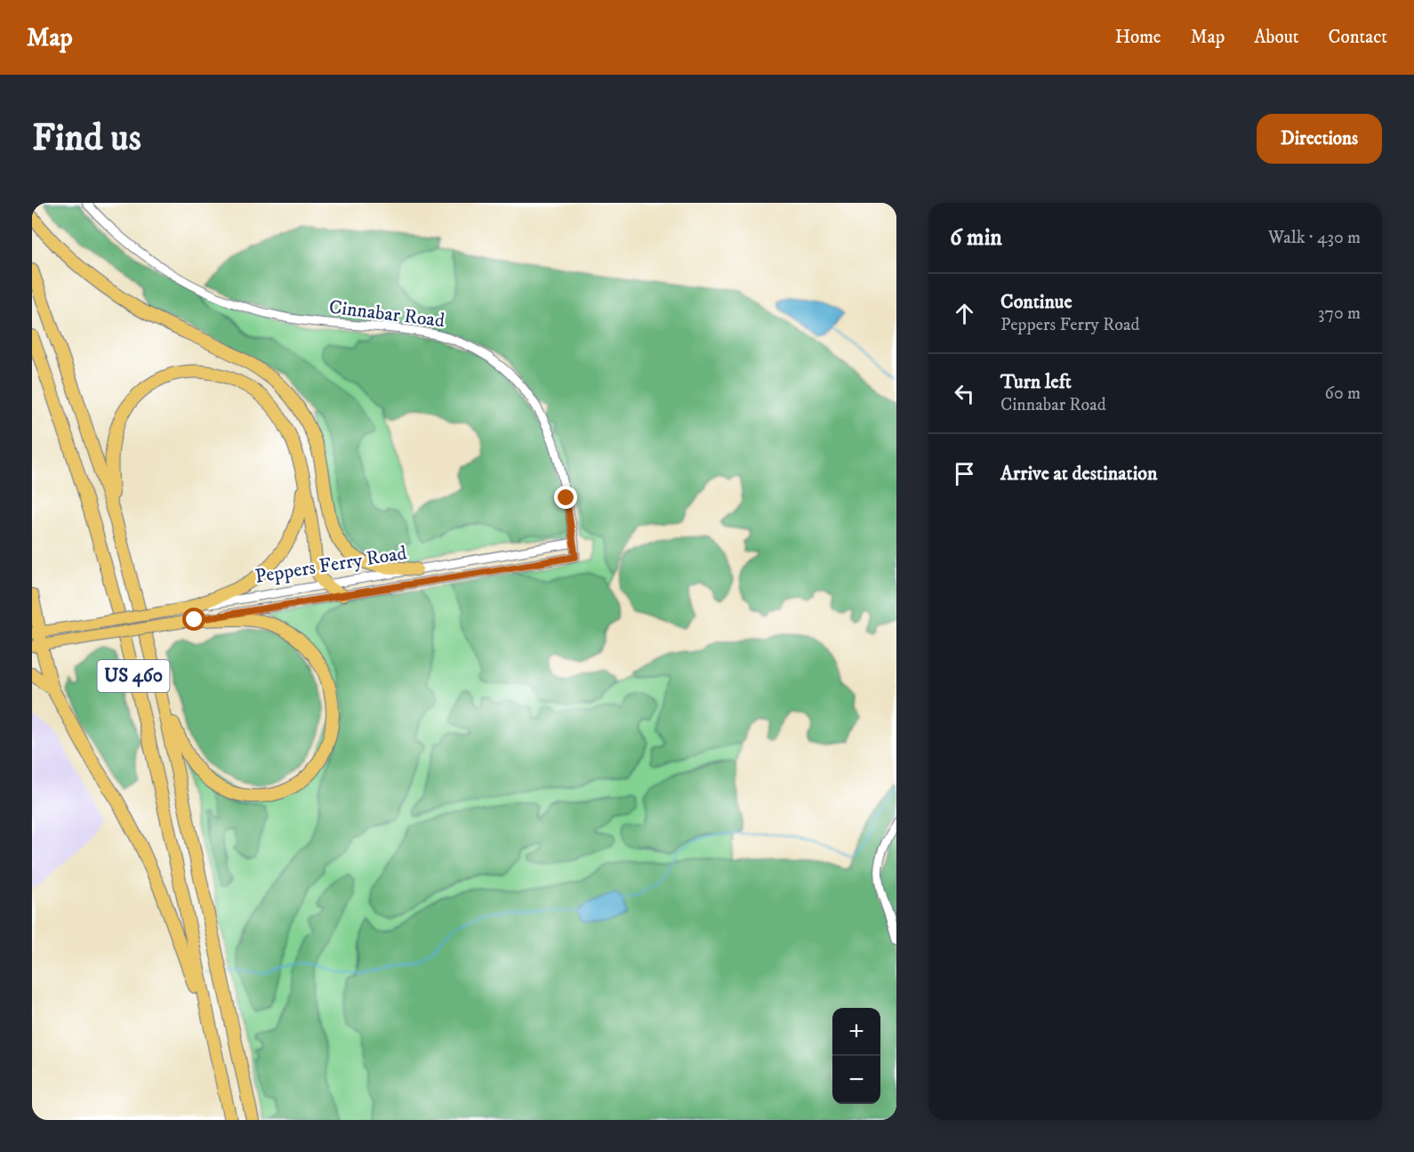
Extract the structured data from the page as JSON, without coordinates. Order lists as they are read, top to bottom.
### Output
{
  "streets": {
    "highway": ["US 460"],
    "main road": ["Peppers Ferry Road"],
    "street": ["Cinnabar Road"]
  },
  "crossings": [
    ["Cinnabar Road", "Peppers Ferry Road"]
  ],
  "page": {
    "header": "Map",
    "nav": [
      "Home",
      "Map",
      "About",
      "Contact"
    ],
    "buttons": "Directions",
    "title": "Find us",
    "heading": ["6 min", "Walk · 430 m"],
    "list": [
      ["Continue", "Peppers Ferry Road", "370 m"],
      ["Turn left", "Cinnabar Road", "60 m"],
      "Arrive at destination"
    ],
    "map_buttons": ["+", "−"]
  }
}
